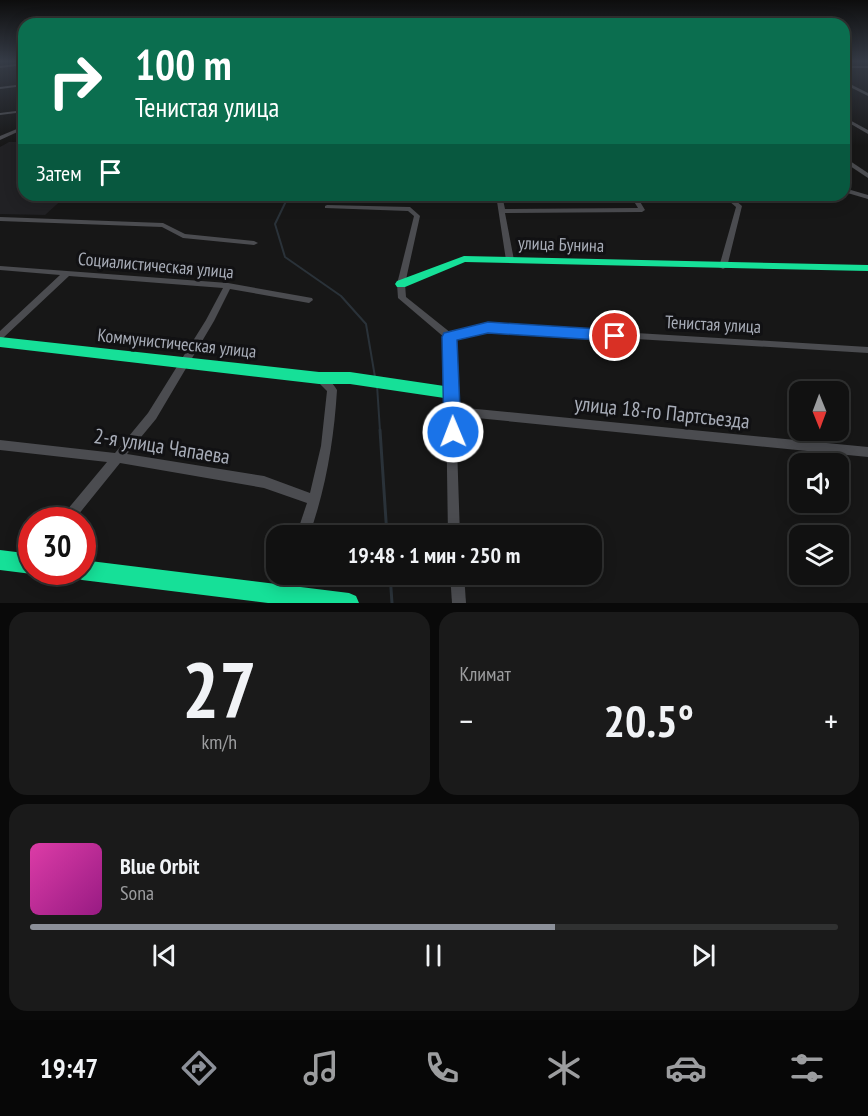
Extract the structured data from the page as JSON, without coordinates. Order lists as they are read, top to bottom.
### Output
{
  "streets": {
    "street": [
      "улица Бунина",
      "Социалистическая улица",
      "Тенистая улица",
      "Коммунистическая улица",
      "улица 18-го Партсъезда",
      "2-я улица Чапаева"
    ]
  },
  "north": "bottom",
  "page": {
    "turn": ["100 m", "Тенистая улица"],
    "then": "Затем",
    "limit": "30",
    "trip": "19:48 · 1 мин · 250 m",
    "tile": [
      ["27", "km/h"],
      "Климат"
    ],
    "heat": ["−", "20.5°", "+"],
    "song": ["Blue Orbit", "Sona"],
    "tabs": "19:47"
  }
}
